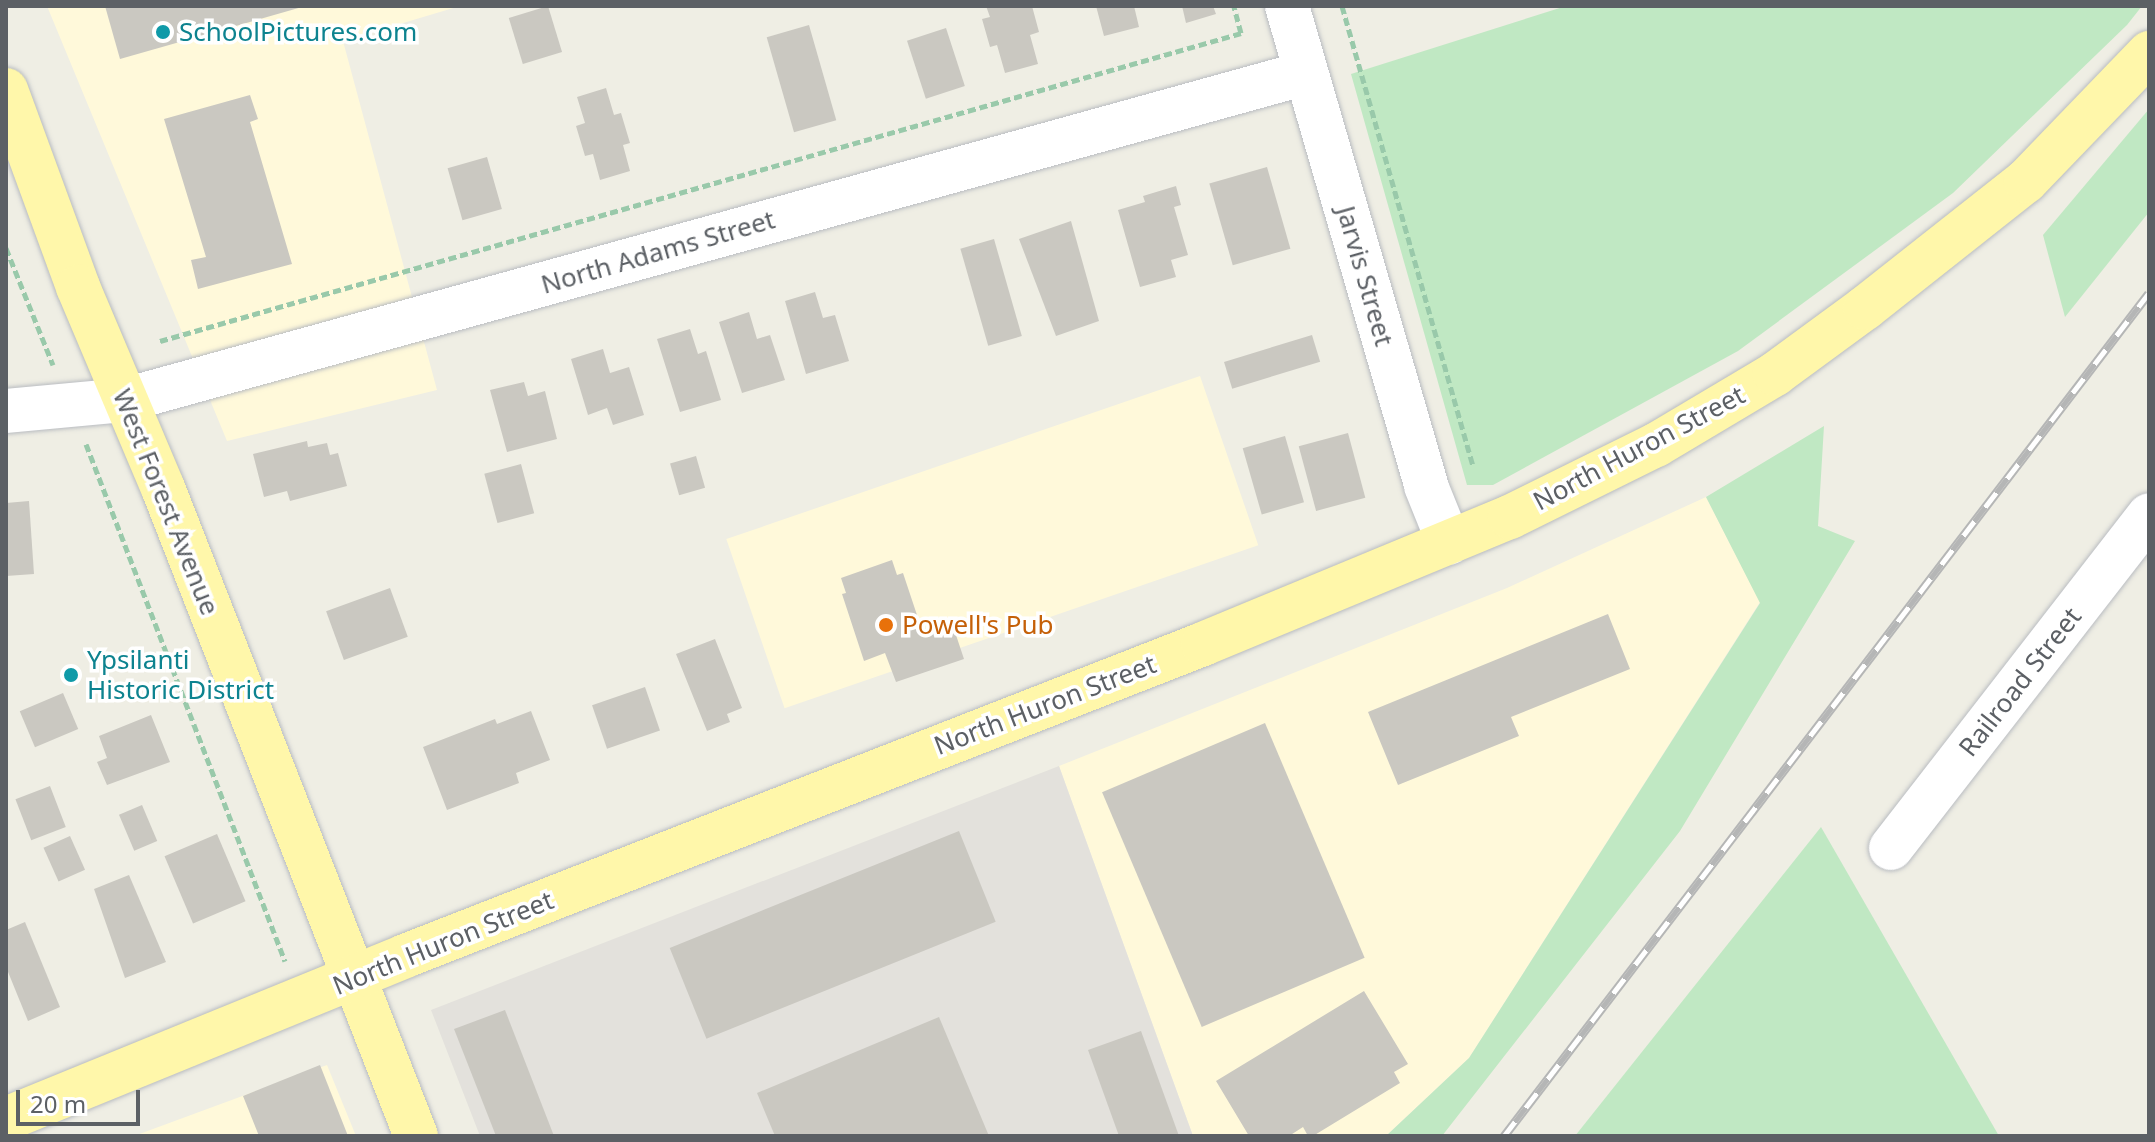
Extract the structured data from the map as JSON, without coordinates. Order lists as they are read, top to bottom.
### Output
{
  "streets": {
    "main road": ["North Huron Street", "West Forest Avenue"],
    "street": ["North Adams Street", "Jarvis Street", "Railroad Street"]
  },
  "crossings": [
    ["North Adams Street", "Jarvis Street"],
    ["North Adams Street", "West Forest Avenue"],
    ["Jarvis Street", "North Huron Street"],
    ["North Huron Street", "West Forest Avenue"]
  ],
  "places": ["SchoolPictures.com", "Powell's Pub", "Ypsilanti Historic District"],
  "scale_bar": "20 m"
}
